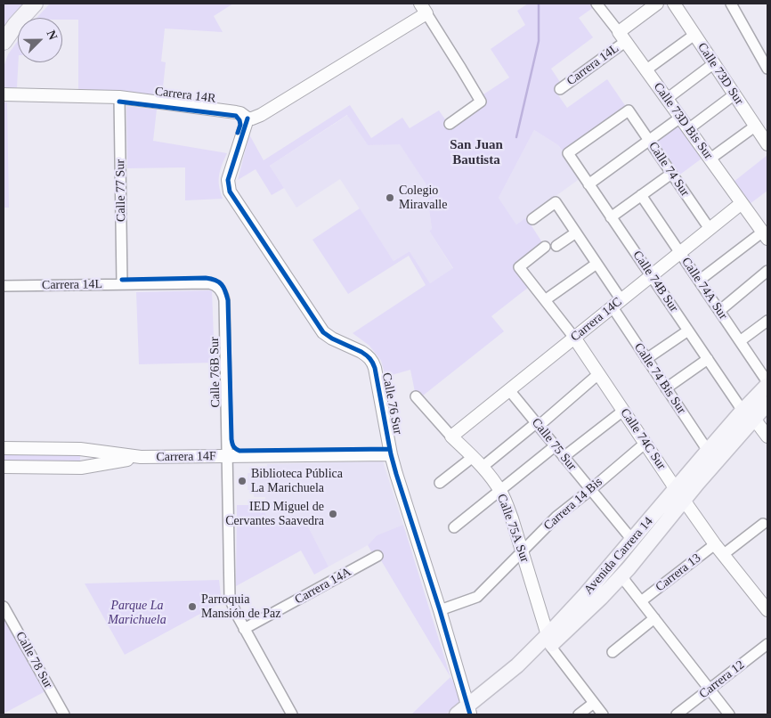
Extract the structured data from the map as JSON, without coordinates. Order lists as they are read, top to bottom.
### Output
{
  "streets": {
    "main road": ["Avenida Carrera 14"],
    "street": [
      "Carrera 14L",
      "Calle 73D Sur",
      "Carrera 14R",
      "Calle 73D Bis Sur",
      "Calle 74 Sur",
      "Calle 77 Sur",
      "Calle 74B Sur",
      "Calle 74A Sur",
      "Carrera 14C",
      "Calle 76B Sur",
      "Calle 74 Bis Sur",
      "Calle 76 Sur",
      "Calle 74C Sur",
      "Calle 75 Sur",
      "Carrera 14F",
      "Carrera 14 Bis",
      "Calle 75A Sur",
      "Carrera 13",
      "Carrera 14A",
      "Calle 78 Sur",
      "Carrera 12"
    ]
  },
  "crossings": [
    ["Carrera 14L", "Calle 73D Bis Sur"],
    ["Carrera 14L", "Calle 77 Sur"],
    ["Carrera 14L", "Calle 76B Sur"],
    ["Carrera 14R", "Calle 77 Sur"],
    ["Carrera 14R", "Calle 76 Sur"],
    ["Calle 73D Bis Sur", "Carrera 14C"],
    ["Calle 74 Sur", "Calle 74B Sur"],
    ["Calle 74 Sur", "Carrera 14C"],
    ["Calle 74B Sur", "Carrera 14C"],
    ["Calle 74B Sur", "Avenida Carrera 14"],
    ["Calle 74A Sur", "Carrera 14C"],
    ["Calle 74A Sur", "Avenida Carrera 14"],
    ["Carrera 14C", "Calle 74 Bis Sur"],
    ["Carrera 14C", "Calle 74C Sur"],
    ["Carrera 14C", "Calle 75 Sur"],
    ["Carrera 14C", "Calle 75A Sur"],
    ["Calle 76B Sur", "Carrera 14F"],
    ["Calle 76B Sur", "Carrera 14A"],
    ["Calle 74 Bis Sur", "Avenida Carrera 14"],
    ["Calle 76 Sur", "Carrera 14F"],
    ["Calle 76 Sur", "Carrera 14 Bis"],
    ["Calle 76 Sur", "Avenida Carrera 14"],
    ["Calle 74C Sur", "Carrera 14 Bis"],
    ["Calle 74C Sur", "Avenida Carrera 14"],
    ["Calle 74C Sur", "Carrera 13"],
    ["Calle 75 Sur", "Carrera 14 Bis"],
    ["Calle 75 Sur", "Avenida Carrera 14"],
    ["Carrera 14 Bis", "Calle 75A Sur"],
    ["Calle 75A Sur", "Avenida Carrera 14"]
  ],
  "districts": ["San Juan Bautista"],
  "parks": ["Parque La Marichuela"],
  "places": [
    "Colegio Miravalle",
    "Biblioteca Pública La Marichuela",
    "IED Miguel de Cervantes Saavedra",
    "Parroquia Mansión de Paz"
  ],
  "north": "top right"
}
